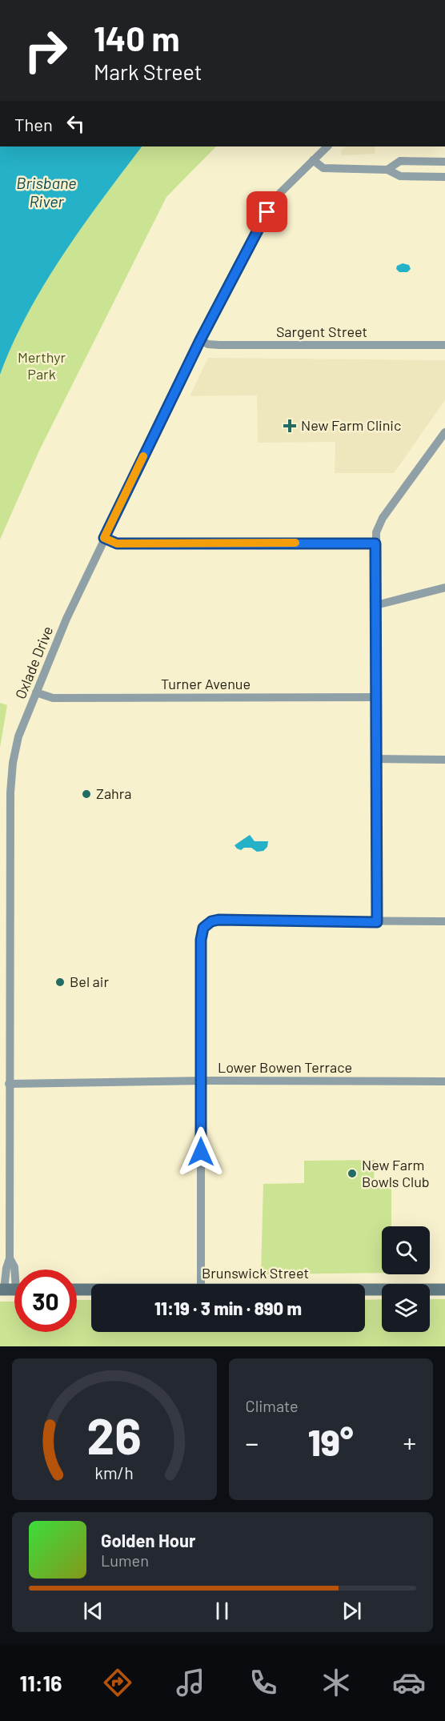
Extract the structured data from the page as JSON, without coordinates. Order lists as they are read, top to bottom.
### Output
{
  "streets": {
    "main road": ["Brunswick Street"],
    "street": [
      "Sargent Street",
      "Oxlade Drive",
      "Turner Avenue",
      "Lower Bowen Terrace"
    ]
  },
  "crossings": [
    ["Sargent Street", "Oxlade Drive"],
    ["Oxlade Drive", "Turner Avenue"],
    ["Oxlade Drive", "Lower Bowen Terrace"]
  ],
  "water": ["Brisbane River"],
  "parks": ["Merthyr Park"],
  "places": {
    "health": ["New Farm Clinic"],
    "other": ["Zahra", "Bel air", "New Farm Bowls Club"]
  },
  "page": {
    "turn": ["140 m", "Mark Street"],
    "then": "Then",
    "limit": "30",
    "trip": "11:19 · 3 min · 890 m",
    "tile": "Climate",
    "heat": ["−", "19°", "+"],
    "song": ["Golden Hour", "Lumen"],
    "tabs": "11:16",
    "gauge": ["26", "km/h"]
  }
}
